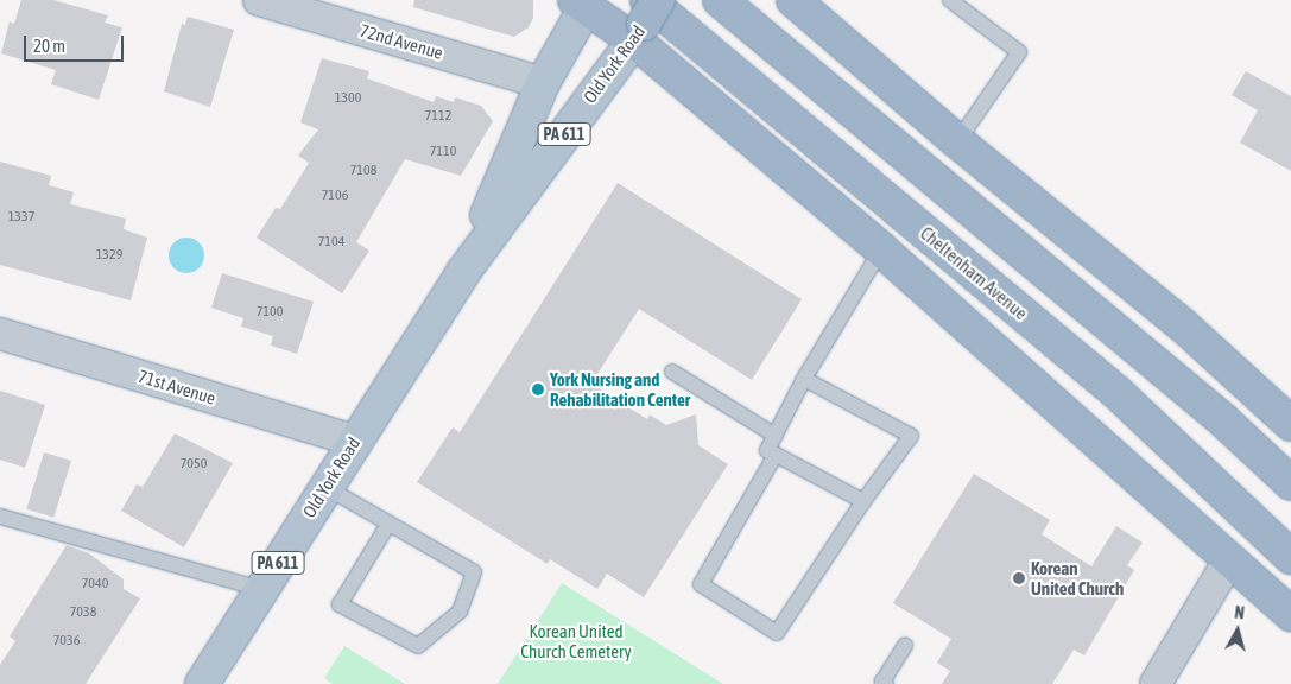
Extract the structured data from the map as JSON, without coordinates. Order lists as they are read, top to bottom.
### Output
{
  "streets": {
    "highway": ["Cheltenham Avenue"],
    "main road": ["Old York Road", "PA 611"],
    "street": ["72nd Avenue", "71st Avenue"]
  },
  "crossings": [
    ["72nd Avenue", "Old York Road"],
    ["Old York Road", "Cheltenham Avenue"],
    ["Old York Road", "71st Avenue"]
  ],
  "parks": ["Korean United Church Cemetery"],
  "places": ["York Nursing and Rehabilitation Center", "Korean United Church"],
  "house_numbers": [
    "1300",
    "7112",
    "7110",
    "7108",
    "7106",
    "1337",
    "7104",
    "1329",
    "7100",
    "7050",
    "7040",
    "7038",
    "7036"
  ],
  "scale_bar": "20 m",
  "north": "top"
}
